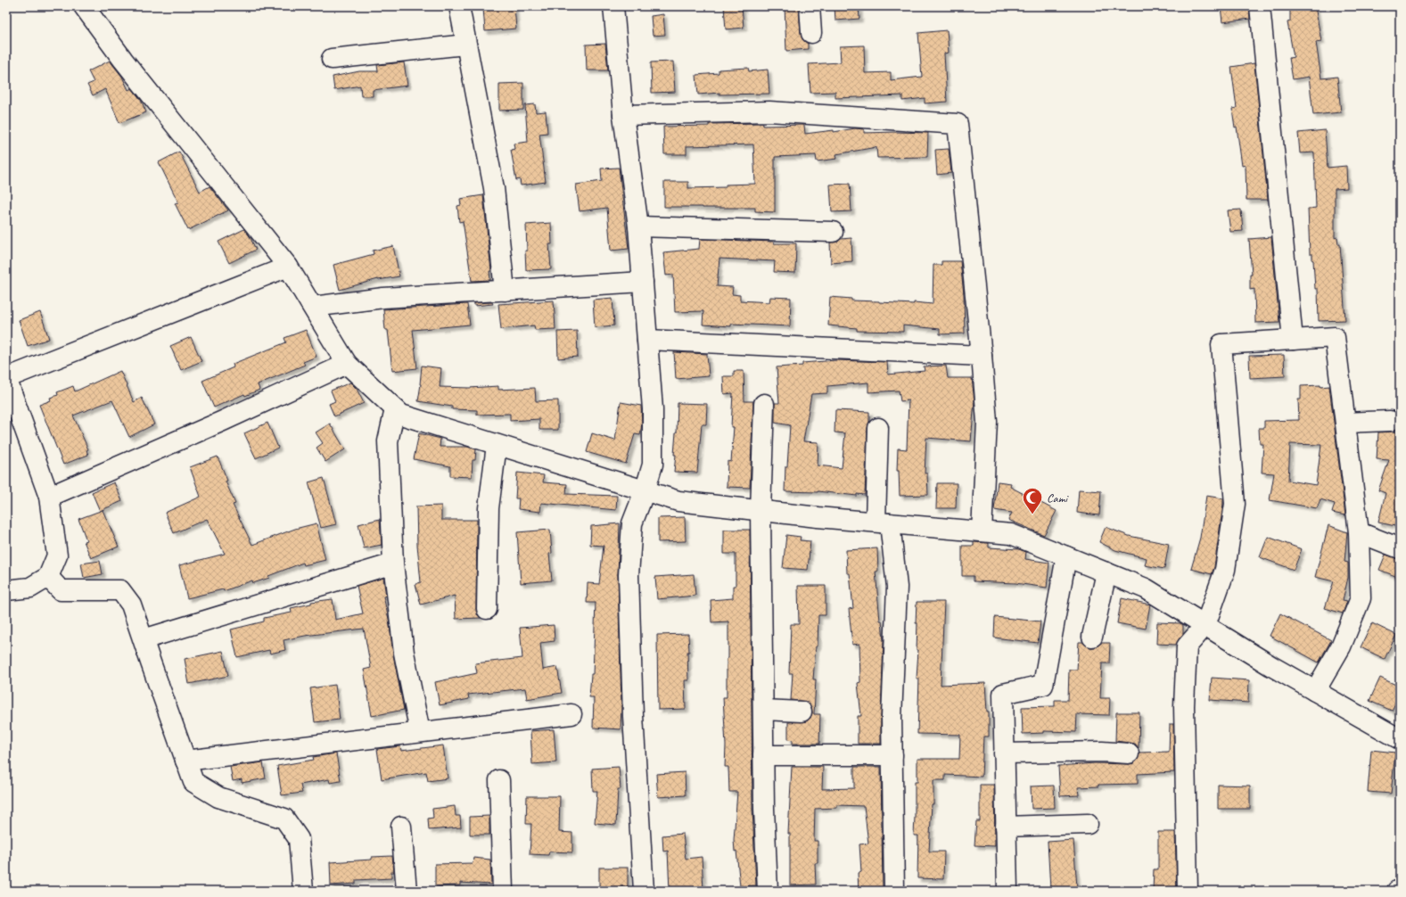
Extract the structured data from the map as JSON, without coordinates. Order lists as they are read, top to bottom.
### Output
{
  "places": {
    "mosque": ["Cami"]
  }
}
